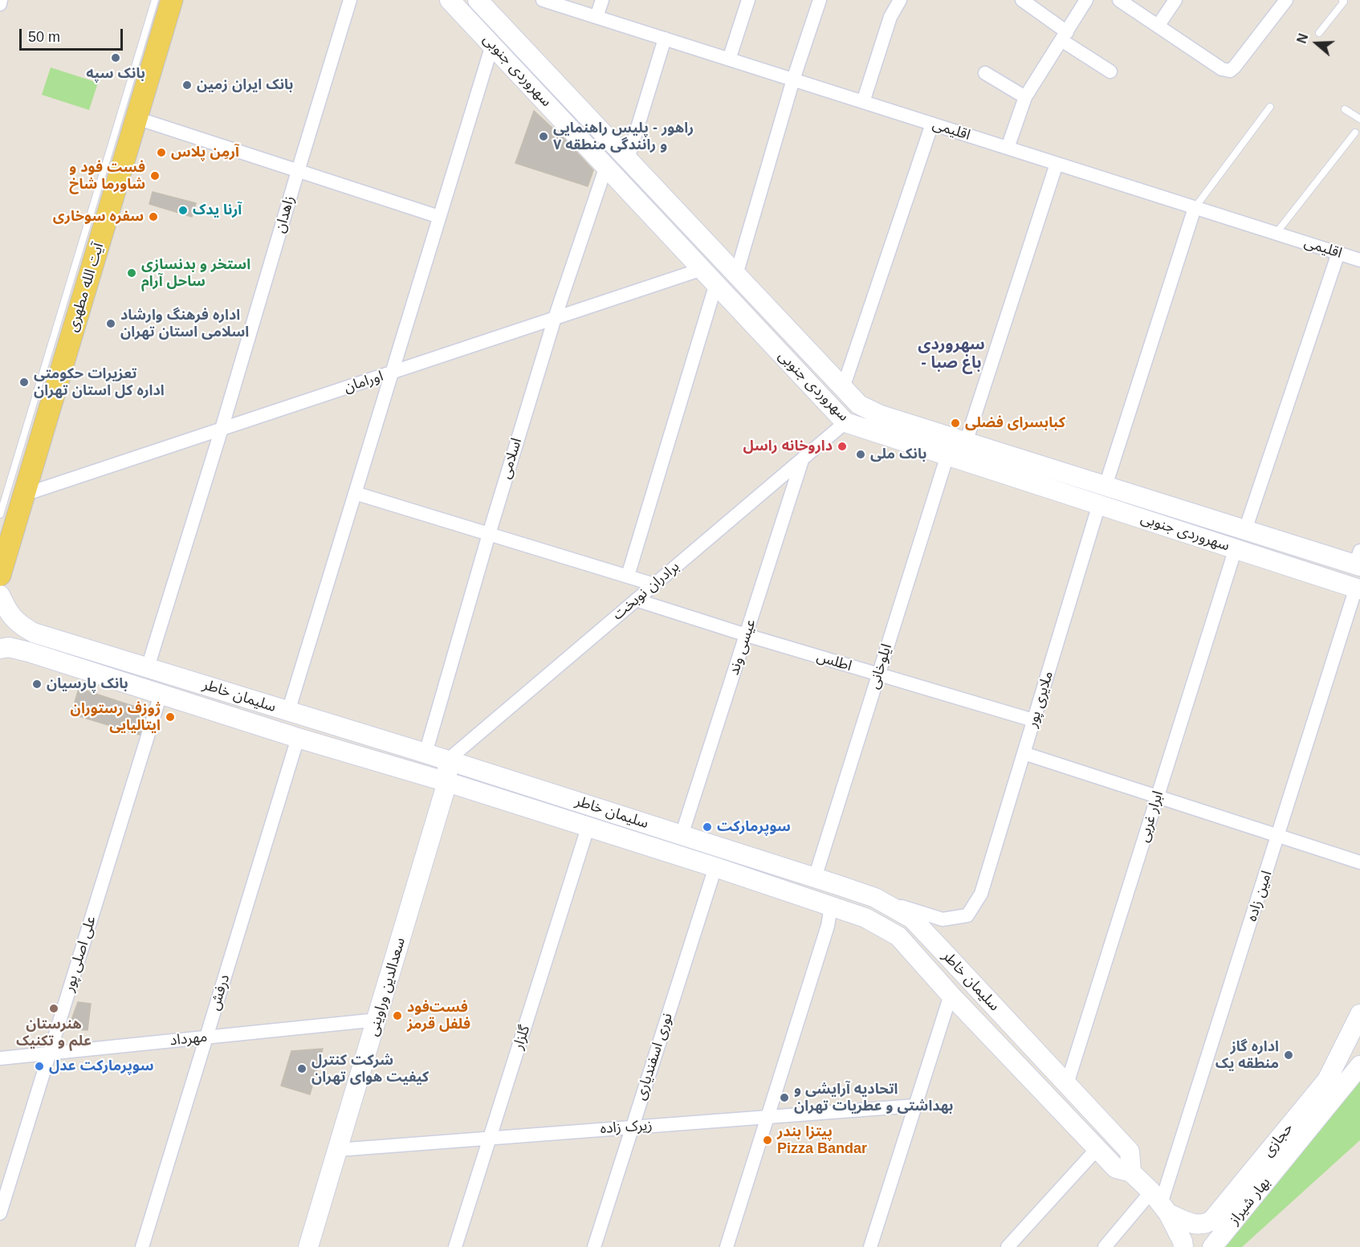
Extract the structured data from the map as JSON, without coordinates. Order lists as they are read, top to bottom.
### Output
{
  "streets": {
    "main road": [
      "سهروردی جنوبی",
      "آیت الله مطهری",
      "سلیمان خاطر",
      "سعدالدین وراوینی",
      "حجازی",
      "بهار شیراز"
    ],
    "street": [
      "اقلیمی",
      "زاهدان",
      "اورامان",
      "اسلامی",
      "برادران نوبخت",
      "عیسی وند",
      "اطلس",
      "ایلوخانی",
      "ملایری پور",
      "ابرار غربی",
      "امین زاده",
      "علی اصلی پور",
      "درفش",
      "گلزار",
      "مهرداد",
      "نوری اسفندیاری",
      "زیرک زاده"
    ]
  },
  "crossings": [
    ["سهروردی جنوبی", "اورامان"],
    ["سهروردی جنوبی", "اسلامی"],
    ["سهروردی جنوبی", "برادران نوبخت"],
    ["سهروردی جنوبی", "ایلوخانی"],
    ["سهروردی جنوبی", "ملایری پور"],
    ["سهروردی جنوبی", "ابرار غربی"],
    ["سهروردی جنوبی", "امین زاده"],
    ["زاهدان", "اورامان"],
    ["زاهدان", "سلیمان خاطر"],
    ["آیت الله مطهری", "اورامان"],
    ["اورامان", "اسلامی"],
    ["اسلامی", "سلیمان خاطر"],
    ["برادران نوبخت", "عیسی وند"],
    ["برادران نوبخت", "اطلس"],
    ["برادران نوبخت", "سلیمان خاطر"],
    ["برادران نوبخت", "سعدالدین وراوینی"],
    ["عیسی وند", "اطلس"],
    ["عیسی وند", "سلیمان خاطر"],
    ["اطلس", "ایلوخانی"],
    ["اطلس", "ملایری پور"],
    ["ایلوخانی", "سلیمان خاطر"],
    ["سلیمان خاطر", "ملایری پور"],
    ["سلیمان خاطر", "ابرار غربی"],
    ["سلیمان خاطر", "امین زاده"],
    ["سلیمان خاطر", "علی اصلی پور"],
    ["سلیمان خاطر", "سعدالدین وراوینی"],
    ["سلیمان خاطر", "درفش"],
    ["سلیمان خاطر", "گلزار"],
    ["سلیمان خاطر", "نوری اسفندیاری"],
    ["سلیمان خاطر", "حجازی"],
    ["امین زاده", "حجازی"],
    ["علی اصلی پور", "مهرداد"],
    ["سعدالدین وراوینی", "مهرداد"],
    ["سعدالدین وراوینی", "زیرک زاده"],
    ["درفش", "مهرداد"],
    ["گلزار", "زیرک زاده"],
    ["نوری اسفندیاری", "زیرک زاده"]
  ],
  "districts": ["سهروردی - باغ صبا"],
  "places": [
    "بانک سپه",
    "بانک ایران زمین",
    "راهور - پلیس راهنمایی و رانندگی منطقه ۷",
    "آرمِن پلاس",
    "فست فود و شاورما شاخ",
    "آرنا یدک",
    "سفره سوخاری",
    "استخر و بدنسازی ساحل آرام",
    "اداره فرهنگ وارشاد اسلامی استان تهران",
    "تعزیرات حکومتی اداره کل استان تهران",
    "کبابسرای فضلی",
    "داروخانه راسل",
    "بانک ملی",
    "بانک پارسیان",
    "ژوزف رستوران ایتالیایی",
    "سوپرمارکت",
    "هنرستان علم و تکنیک",
    "فست‌فود فلفل قرمز",
    "اداره گاز منطقه یک",
    "سوپرمارکت عدل",
    "شرکت کنترل کیفیت هوای تهران",
    "اتحادیه آرایشی و بهداشتی و عطریات تهران",
    "پیتزا بندر Pizza Bandar"
  ],
  "scale_bar": "50 m",
  "north": "left"
}
